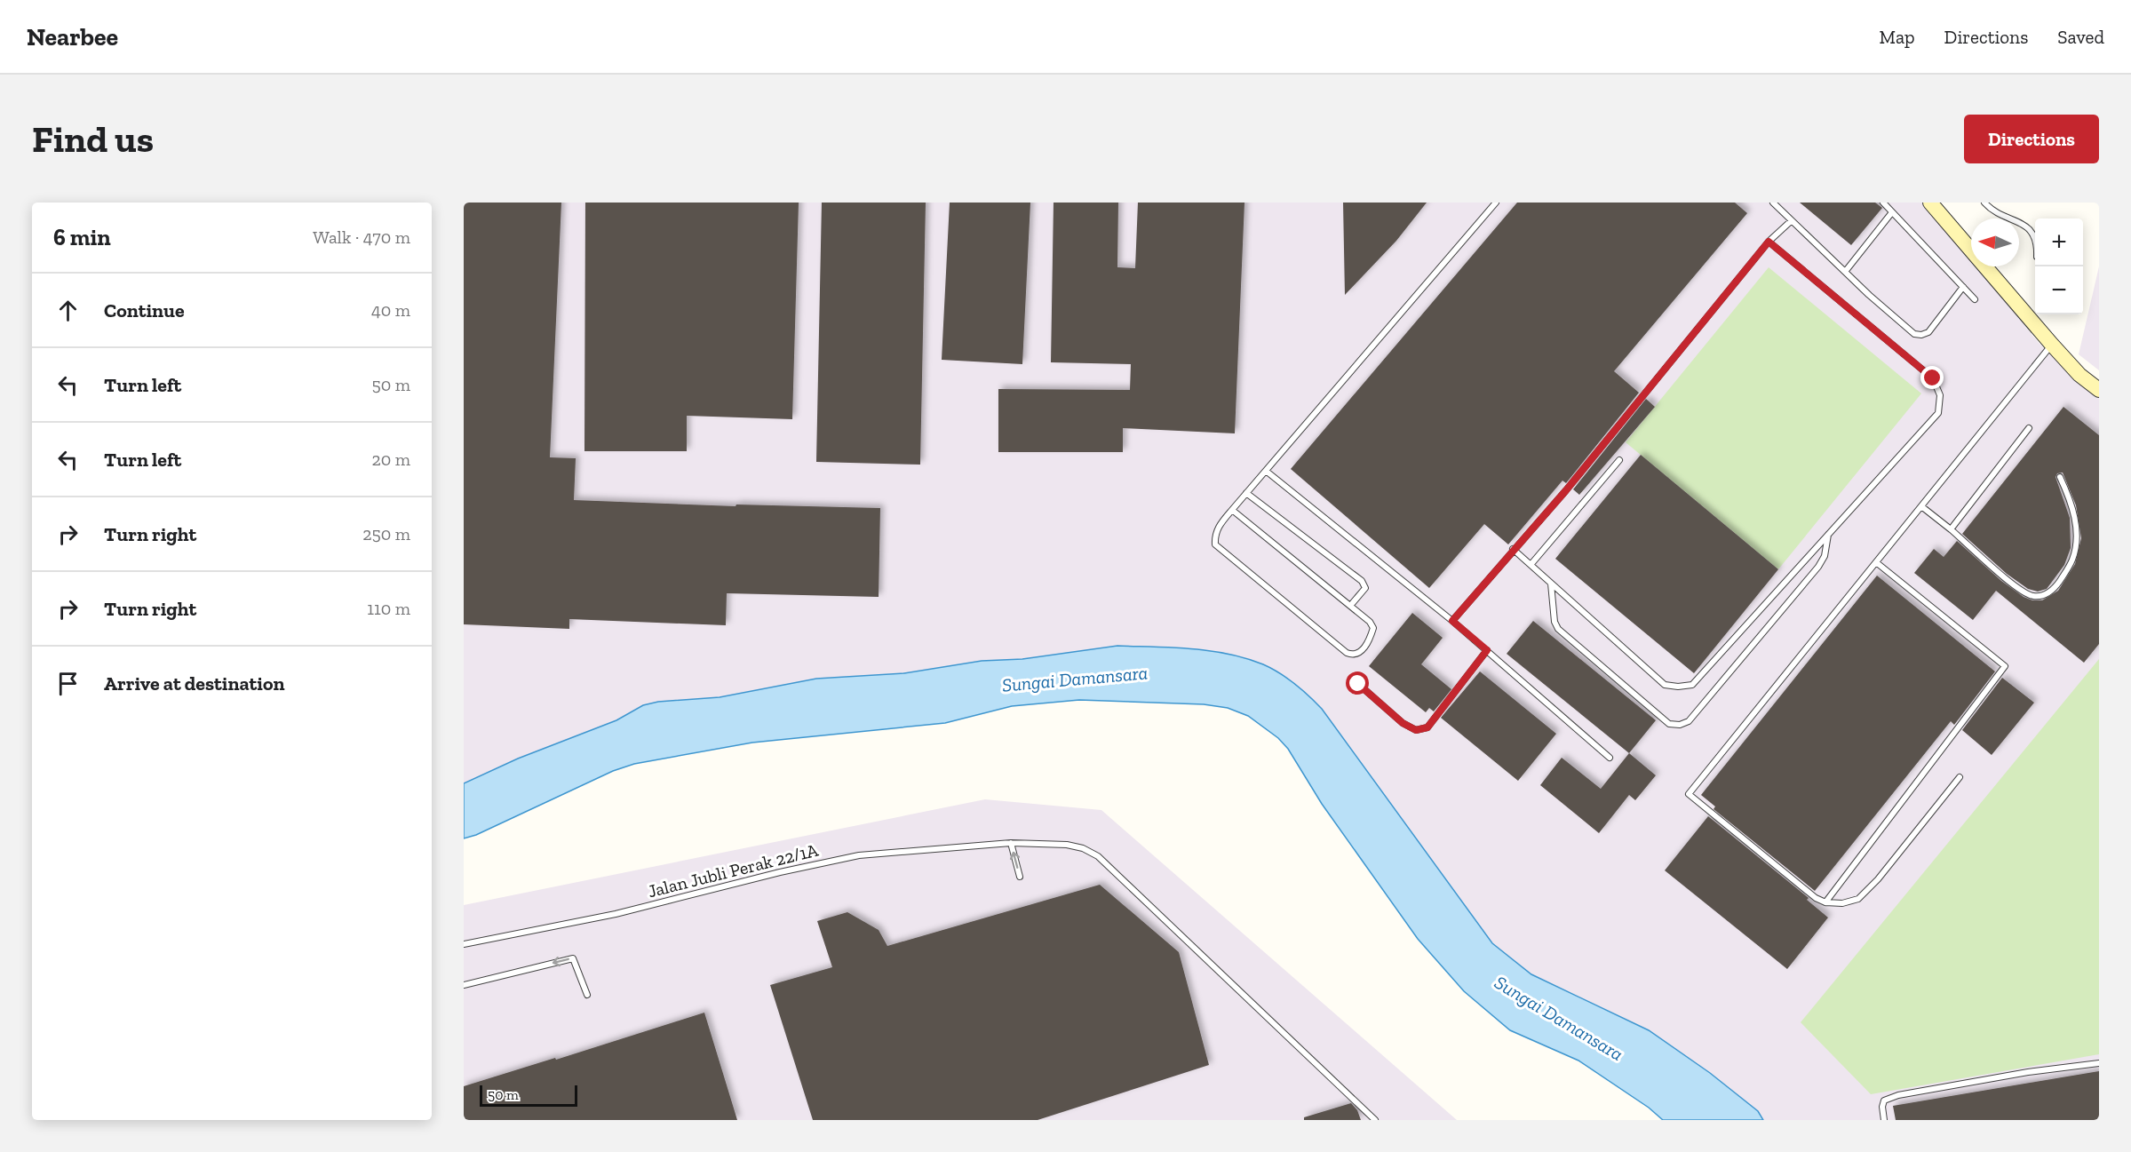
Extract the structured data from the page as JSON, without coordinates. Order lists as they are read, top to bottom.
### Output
{
  "streets": {
    "lane": ["Jalan Jubli Perak 22/1A"]
  },
  "water": ["Sungai Damansara"],
  "scale_bar": "50 m",
  "north": "left",
  "page": {
    "header": "Nearbee",
    "nav": ["Map", "Directions", "Saved"],
    "buttons": "Directions",
    "title": "Find us",
    "heading": ["6 min", "Walk · 470 m"],
    "map_buttons": ["+", "−"],
    "list": [
      ["Continue", "40 m"],
      ["Turn left", "50 m"],
      ["Turn left", "20 m"],
      ["Turn right", "250 m"],
      ["Turn right", "110 m"],
      "Arrive at destination"
    ],
    "scale": "50 m"
  }
}
